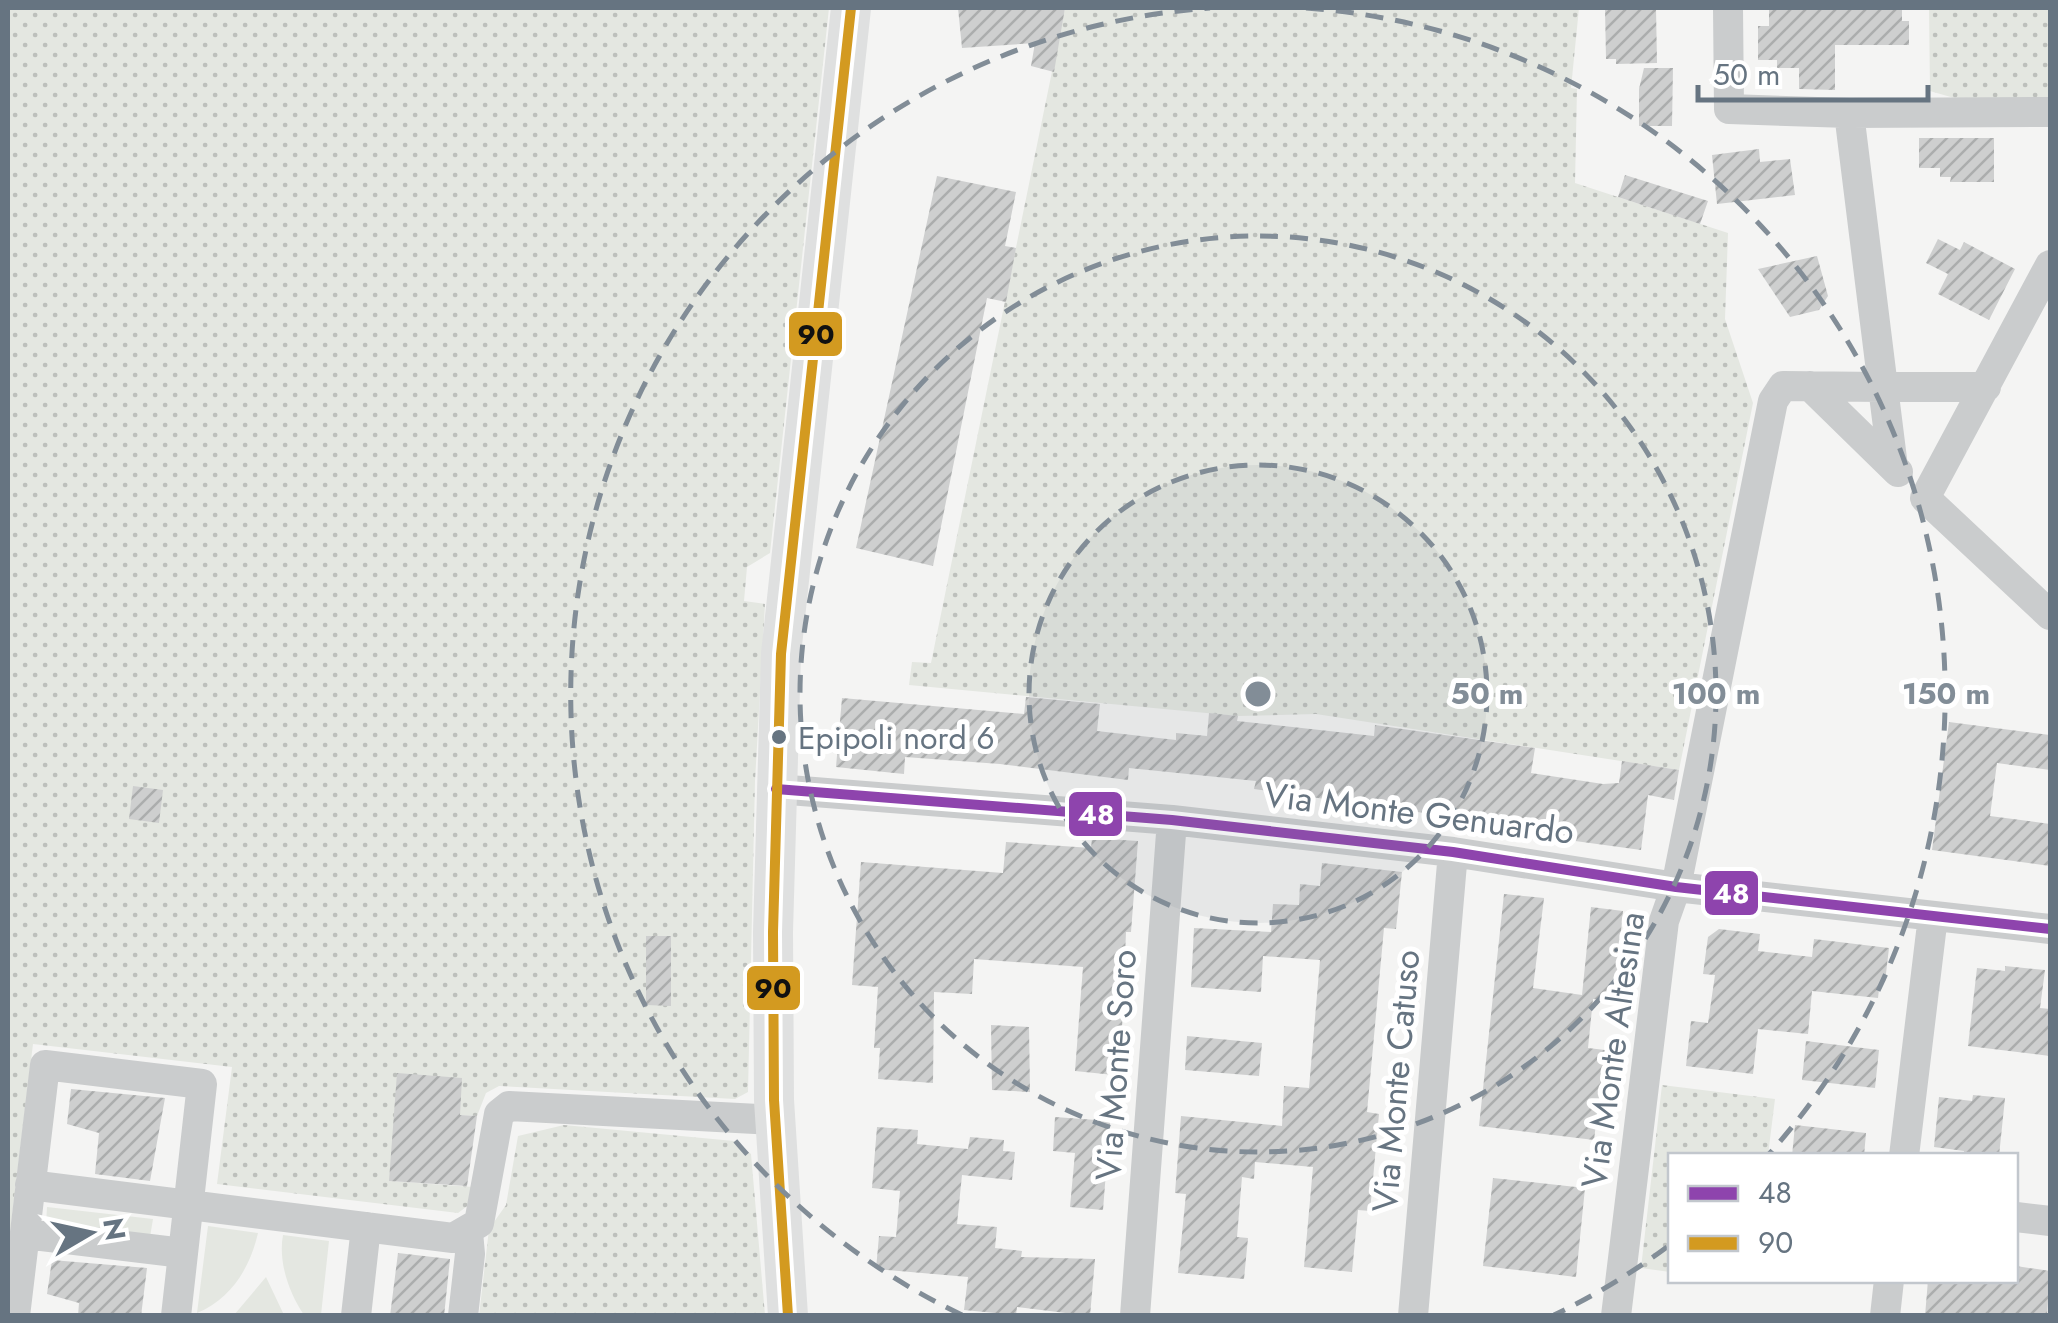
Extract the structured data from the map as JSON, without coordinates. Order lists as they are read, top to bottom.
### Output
{
  "streets": {
    "street": [
      "Via Monte Genuardo",
      "Via Monte Altesina",
      "Via Monte Soro",
      "Via Monte Catuso"
    ]
  },
  "crossings": [
    ["Via Monte Genuardo", "Via Monte Altesina"],
    ["Via Monte Genuardo", "Via Monte Soro"],
    ["Via Monte Genuardo", "Via Monte Catuso"]
  ],
  "places": ["Epipoli nord 6"],
  "lines": ["transit line 90", "transit line 48"],
  "legend": ["48", "90"],
  "scale_bar": "50 m",
  "north": "right",
  "rings": ["50 m", "100 m", "150 m"]
}
